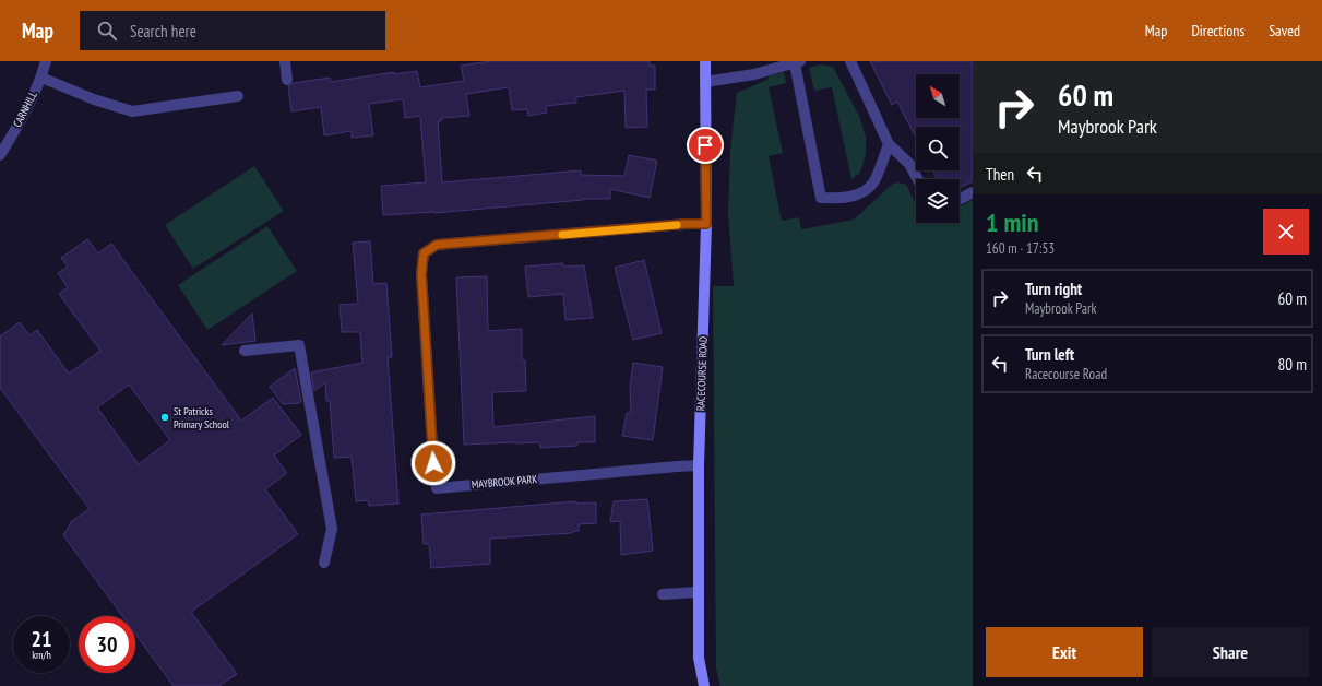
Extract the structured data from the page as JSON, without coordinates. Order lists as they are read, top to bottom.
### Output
{
  "streets": {
    "main road": ["RACECOURSE ROAD"],
    "street": ["CARNHILL", "MAYBROOK PARK"]
  },
  "crossings": [
    ["RACECOURSE ROAD", "MAYBROOK PARK"]
  ],
  "places": ["St Patricks Primary School"],
  "north": "top left",
  "page": {
    "header": "Map",
    "search": "Search here",
    "nav": ["Map", "Directions", "Saved"],
    "turn": ["60 m", "Maybrook Park"],
    "then": "Then",
    "heading": ["1 min", "160 m · 17:53"],
    "list": [
      {
        "name": "Turn right",
        "note": "Maybrook Park",
        "value": "60 m"
      },
      {
        "name": "Turn left",
        "note": "Racecourse Road",
        "value": "80 m"
      }
    ],
    "speed": "21 km/h",
    "limit": "30",
    "buttons": ["Exit", "Share"]
  }
}
